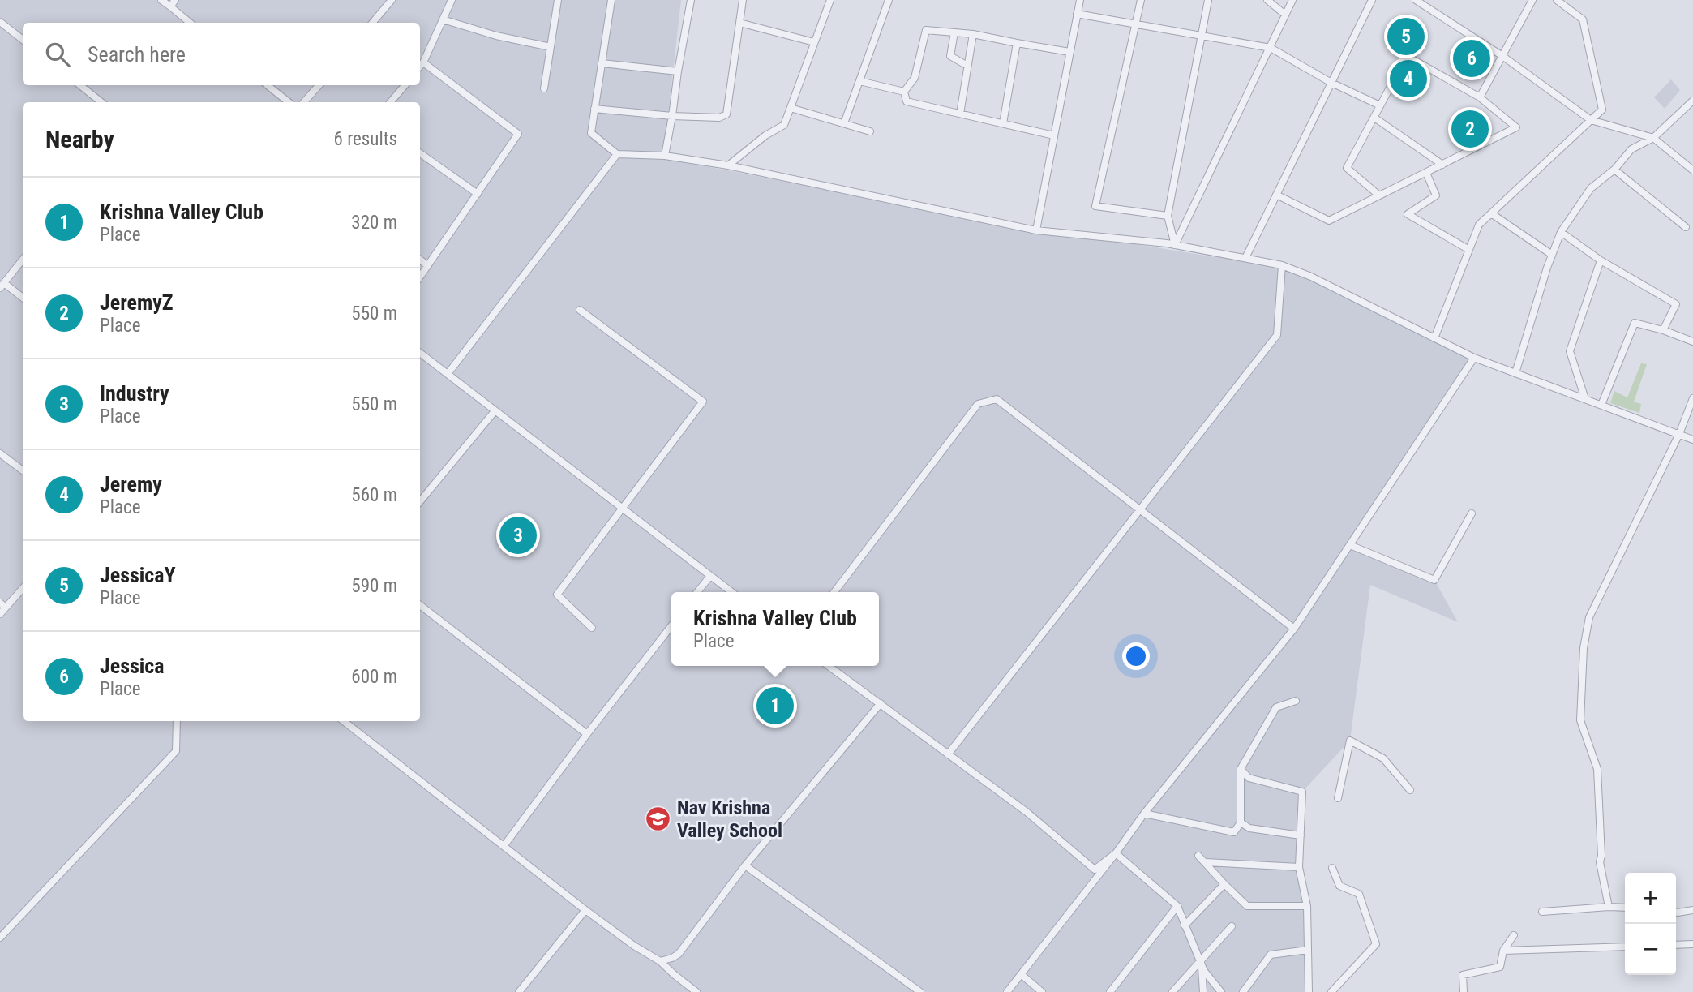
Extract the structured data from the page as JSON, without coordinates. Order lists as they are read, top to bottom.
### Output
{
  "places": {
    "school or university": ["Nav Krishna Valley School"]
  },
  "page": {
    "pins": [
      "5",
      "6",
      "4",
      "2",
      "3",
      "1"
    ],
    "search": "Search here",
    "heading": ["Nearby", "6 results"],
    "list": [
      {
        "mark": "1",
        "name": "Krishna Valley Club",
        "note": "Place",
        "value": "320 m"
      },
      {
        "mark": "2",
        "name": "JeremyZ",
        "note": "Place",
        "value": "550 m"
      },
      {
        "mark": "3",
        "name": "Industry",
        "note": "Place",
        "value": "550 m"
      },
      {
        "mark": "4",
        "name": "Jeremy",
        "note": "Place",
        "value": "560 m"
      },
      {
        "mark": "5",
        "name": "JessicaY",
        "note": "Place",
        "value": "590 m"
      },
      {
        "mark": "6",
        "name": "Jessica",
        "note": "Place",
        "value": "600 m"
      }
    ],
    "popup": ["Krishna Valley Club", "Place"],
    "map_buttons": ["+", "−"]
  }
}
